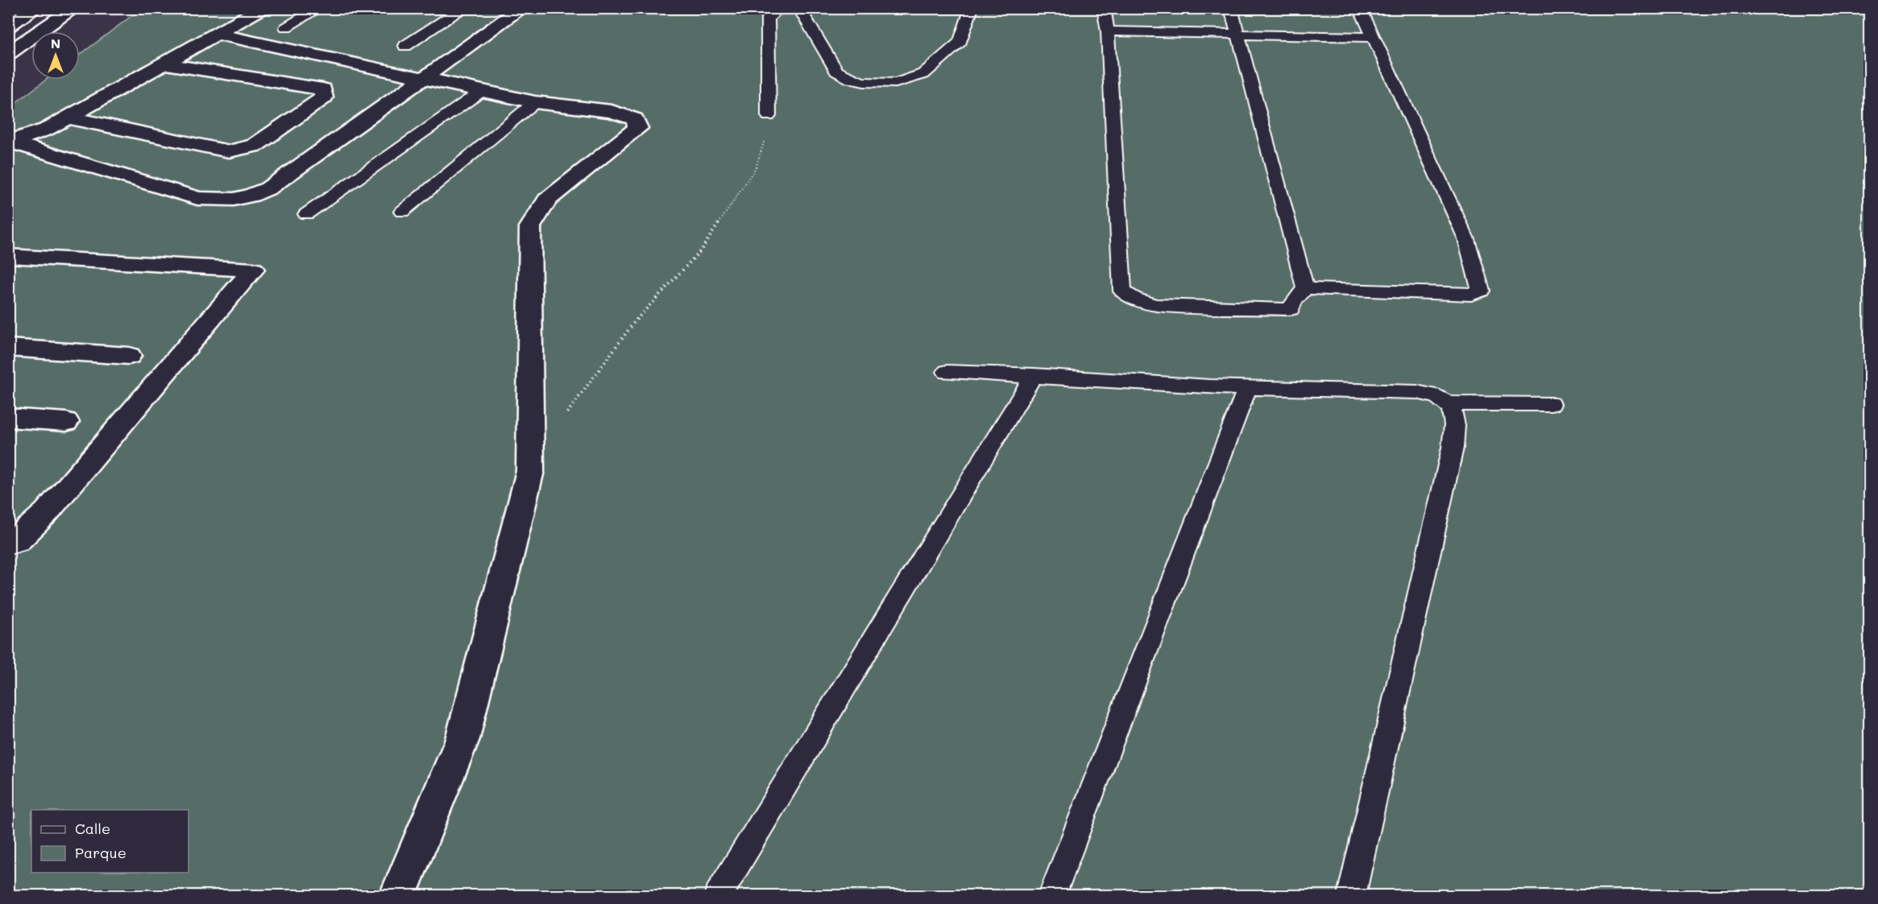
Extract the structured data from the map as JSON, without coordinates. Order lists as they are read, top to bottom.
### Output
{
  "legend": ["Calle", "Parque"],
  "north": "top"
}
